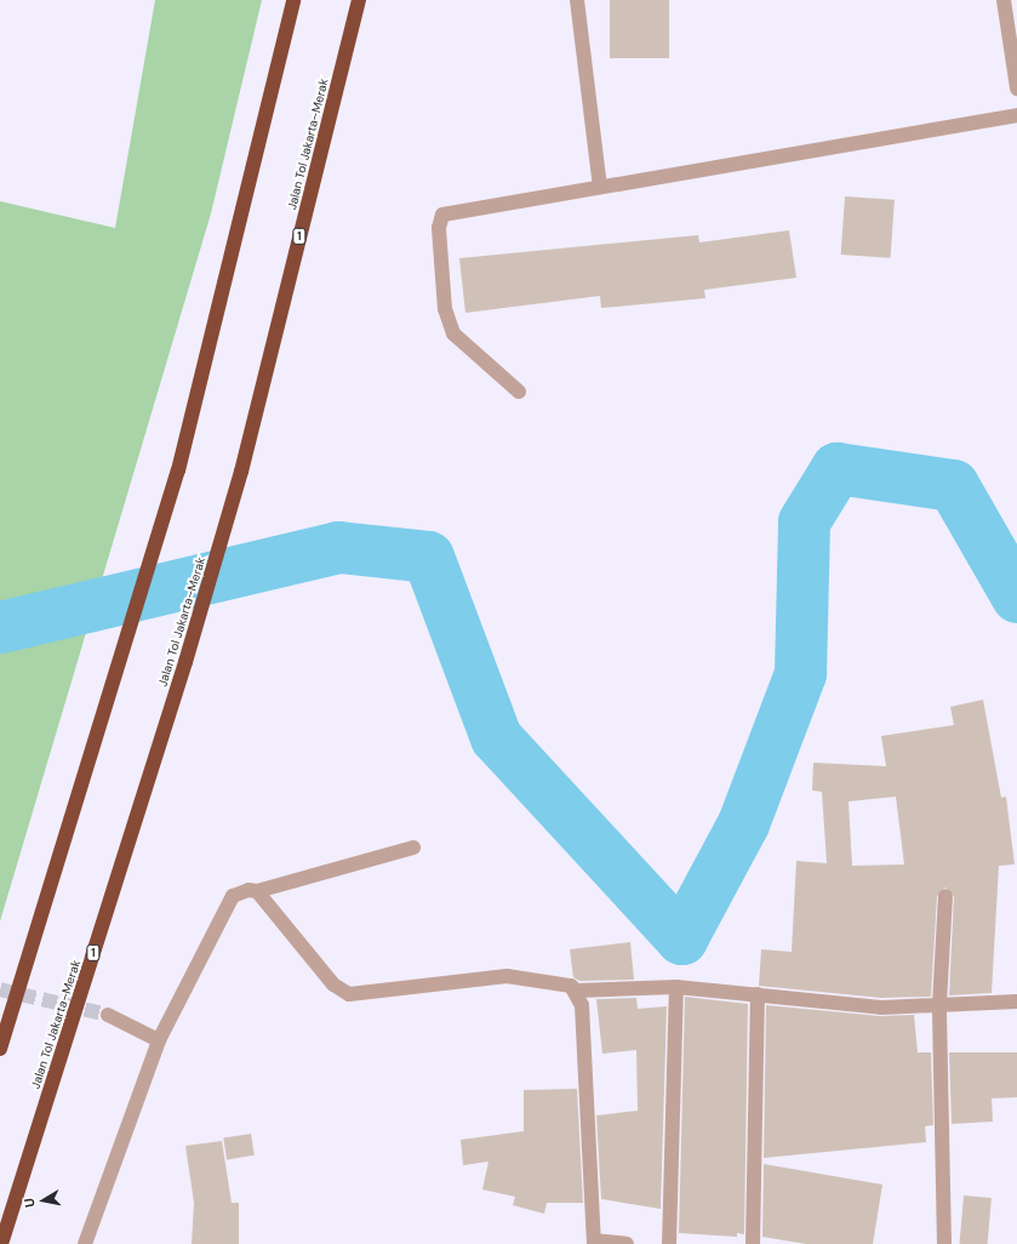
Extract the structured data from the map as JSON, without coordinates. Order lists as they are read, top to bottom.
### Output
{
  "streets": {
    "highway": ["Jalan Tol Jakarta–Merak", "1"]
  },
  "north": "left"
}
